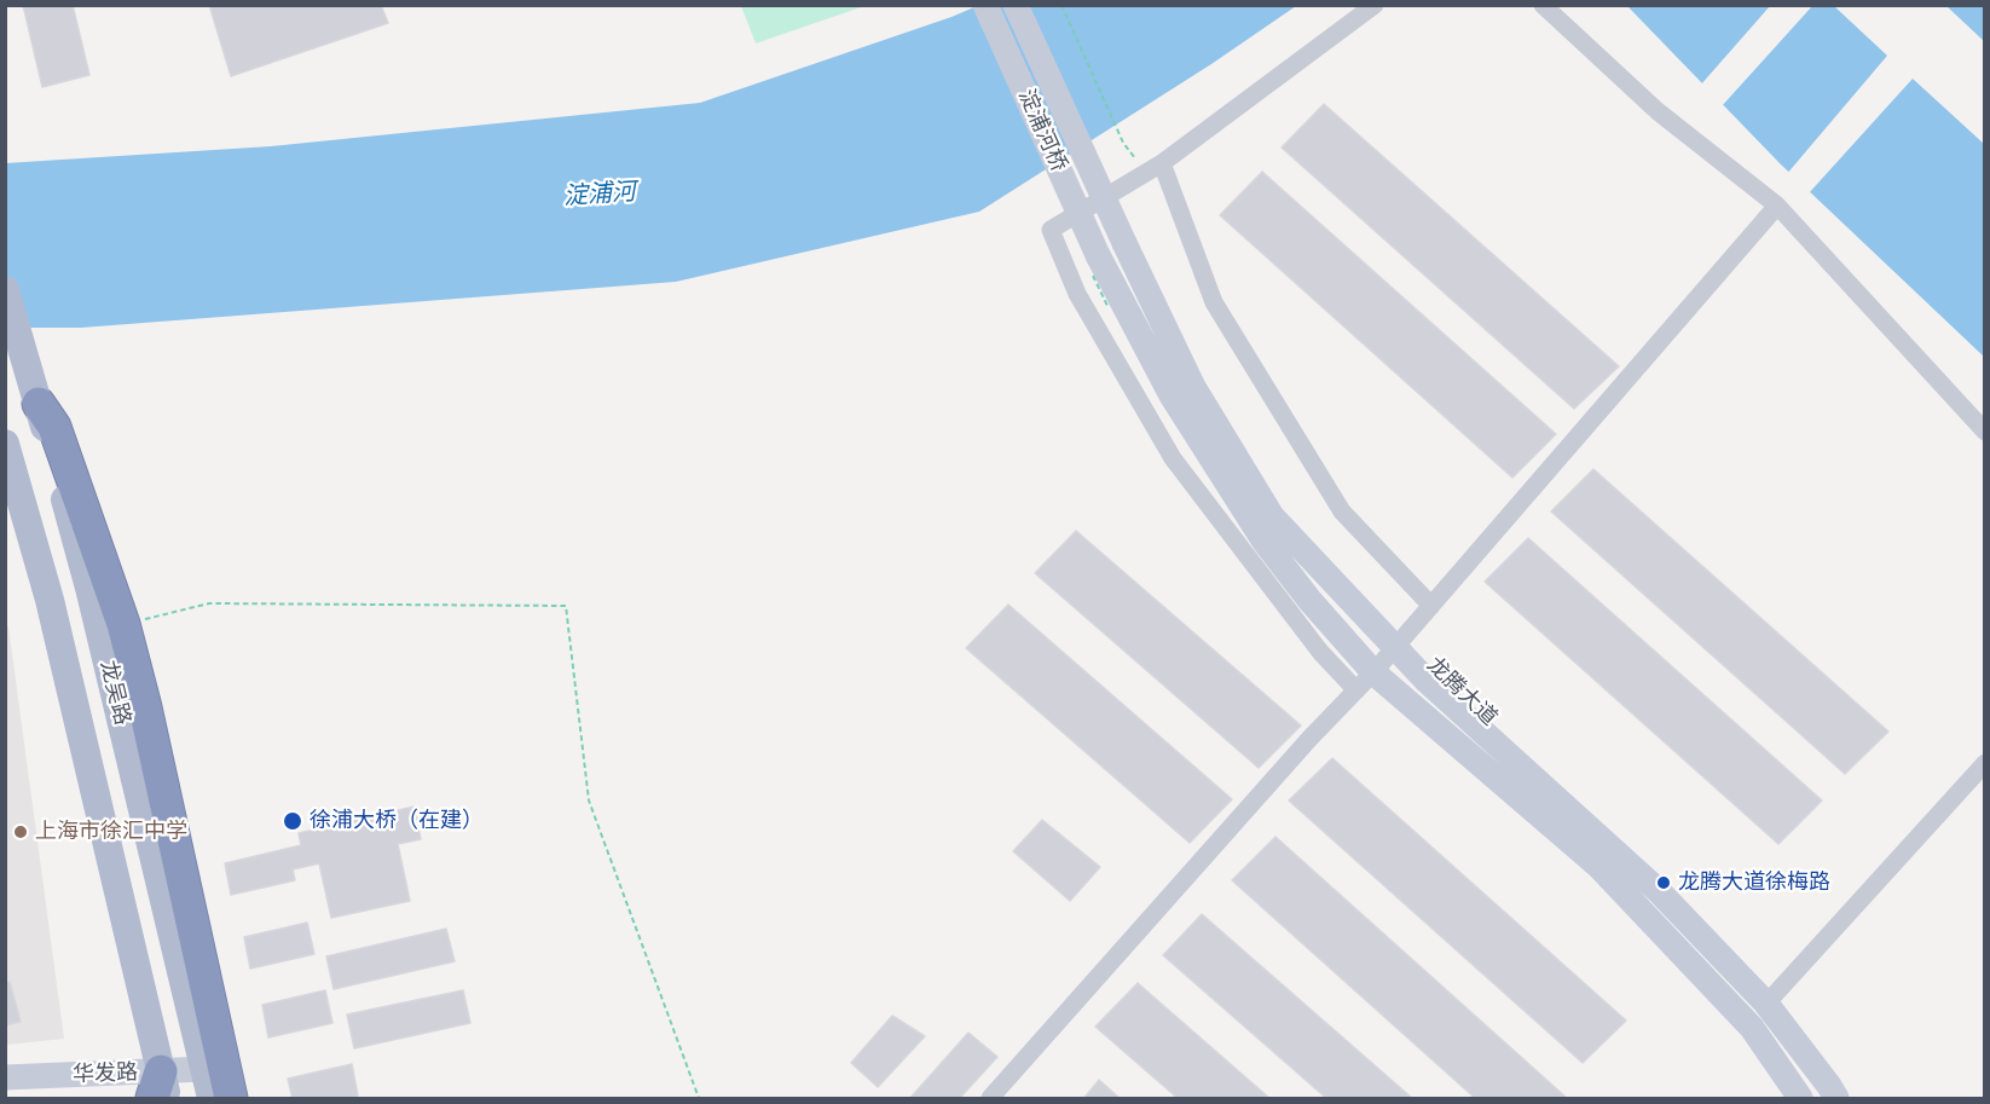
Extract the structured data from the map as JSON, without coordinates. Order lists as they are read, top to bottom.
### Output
{
  "streets": {
    "main road": [
      "淀浦河桥",
      "龙腾大道",
      "龙吴路",
      "华发路"
    ]
  },
  "crossings": [
    ["淀浦河桥", "龙腾大道"],
    ["龙吴路", "华发路"]
  ],
  "water": ["淀浦河"],
  "places": ["徐浦大桥（在建）", "上海市徐汇中学", "龙腾大道徐梅路"]
}
